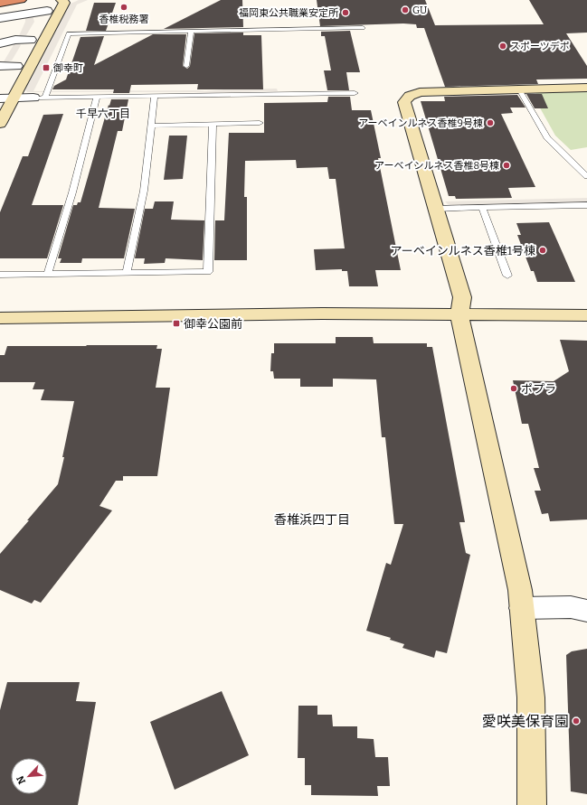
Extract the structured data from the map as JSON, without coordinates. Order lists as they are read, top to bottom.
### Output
{
  "districts": ["千早六丁目", "香椎浜四丁目"],
  "places": {
    "other": [
      "香椎税務署",
      "GU",
      "福岡東公共職業安定所",
      "スポーツデポ",
      "アーベインルネス香椎9号棟",
      "アーベインルネス香椎8号棟",
      "アーベインルネス香椎1号棟",
      "ポプラ",
      "愛咲美保育園"
    ],
    "transit": ["御幸町", "御幸公園前"]
  },
  "north": "bottom left"
}
